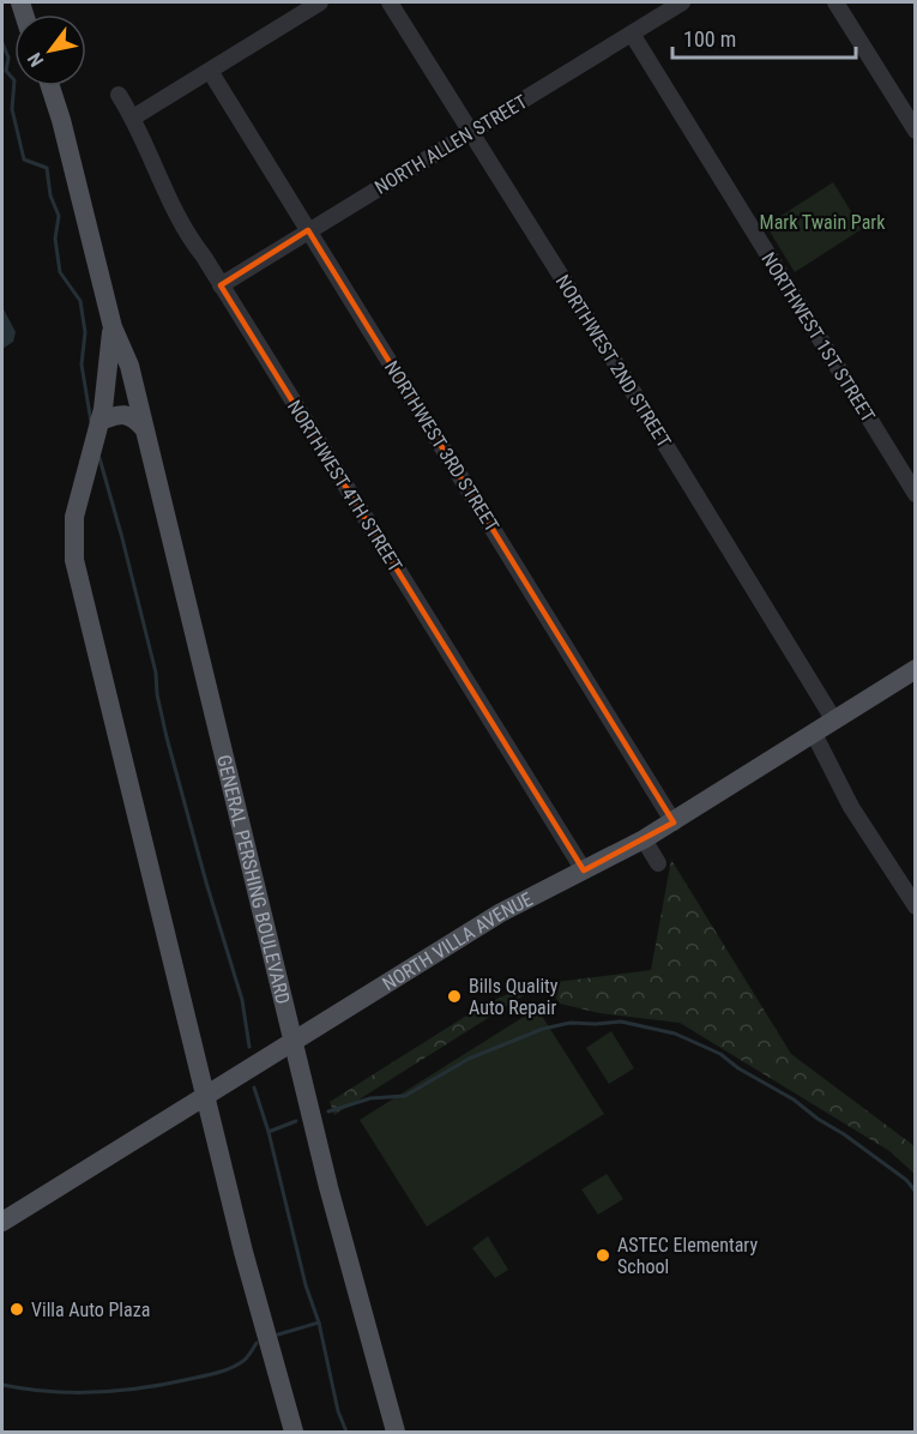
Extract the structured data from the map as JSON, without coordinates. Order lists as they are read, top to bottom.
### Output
{
  "streets": {
    "main road": ["GENERAL PERSHING BOULEVARD", "NORTH VILLA AVENUE"],
    "street": [
      "NORTH ALLEN STREET",
      "NORTHWEST 1ST STREET",
      "NORTHWEST 2ND STREET",
      "NORTHWEST 3RD STREET",
      "NORTHWEST 4TH STREET"
    ]
  },
  "crossings": [
    ["NORTH ALLEN STREET", "NORTHWEST 1ST STREET"],
    ["NORTH ALLEN STREET", "NORTHWEST 2ND STREET"],
    ["NORTH ALLEN STREET", "NORTHWEST 3RD STREET"],
    ["NORTH ALLEN STREET", "NORTHWEST 4TH STREET"],
    ["NORTHWEST 2ND STREET", "NORTH VILLA AVENUE"],
    ["NORTHWEST 3RD STREET", "NORTH VILLA AVENUE"],
    ["NORTHWEST 4TH STREET", "NORTH VILLA AVENUE"],
    ["GENERAL PERSHING BOULEVARD", "NORTH VILLA AVENUE"]
  ],
  "parks": ["Mark Twain Park"],
  "places": ["Bills Quality Auto Repair", "ASTEC Elementary School", "Villa Auto Plaza"],
  "scale_bar": "100 m",
  "north": "bottom left"
}
